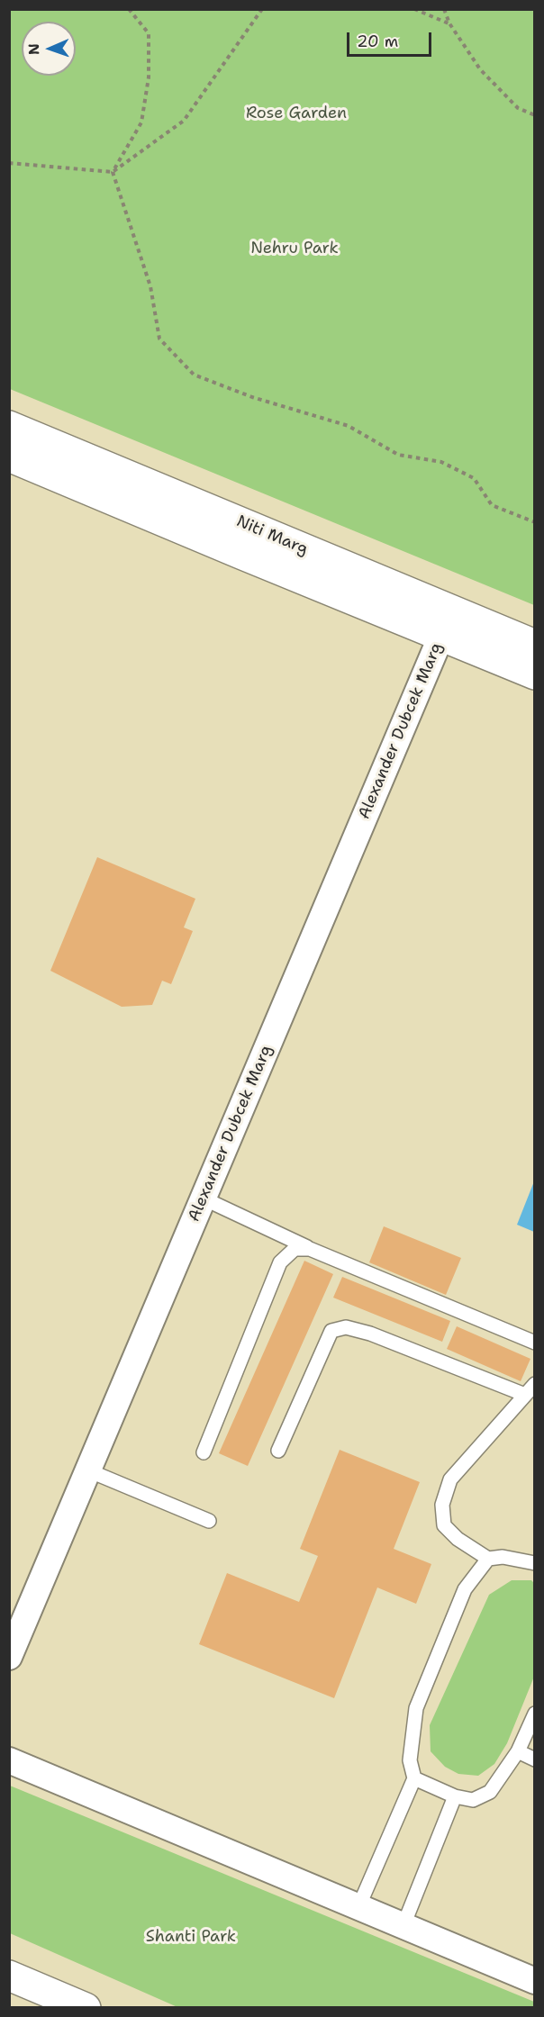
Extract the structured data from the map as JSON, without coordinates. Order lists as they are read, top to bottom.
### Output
{
  "streets": {
    "street": ["Niti Marg", "Alexander Dubcek Marg"]
  },
  "crossings": [
    ["Niti Marg", "Alexander Dubcek Marg"]
  ],
  "parks": ["Rose Garden", "Nehru Park", "Shanti Park"],
  "scale_bar": "20 m",
  "north": "left"
}
